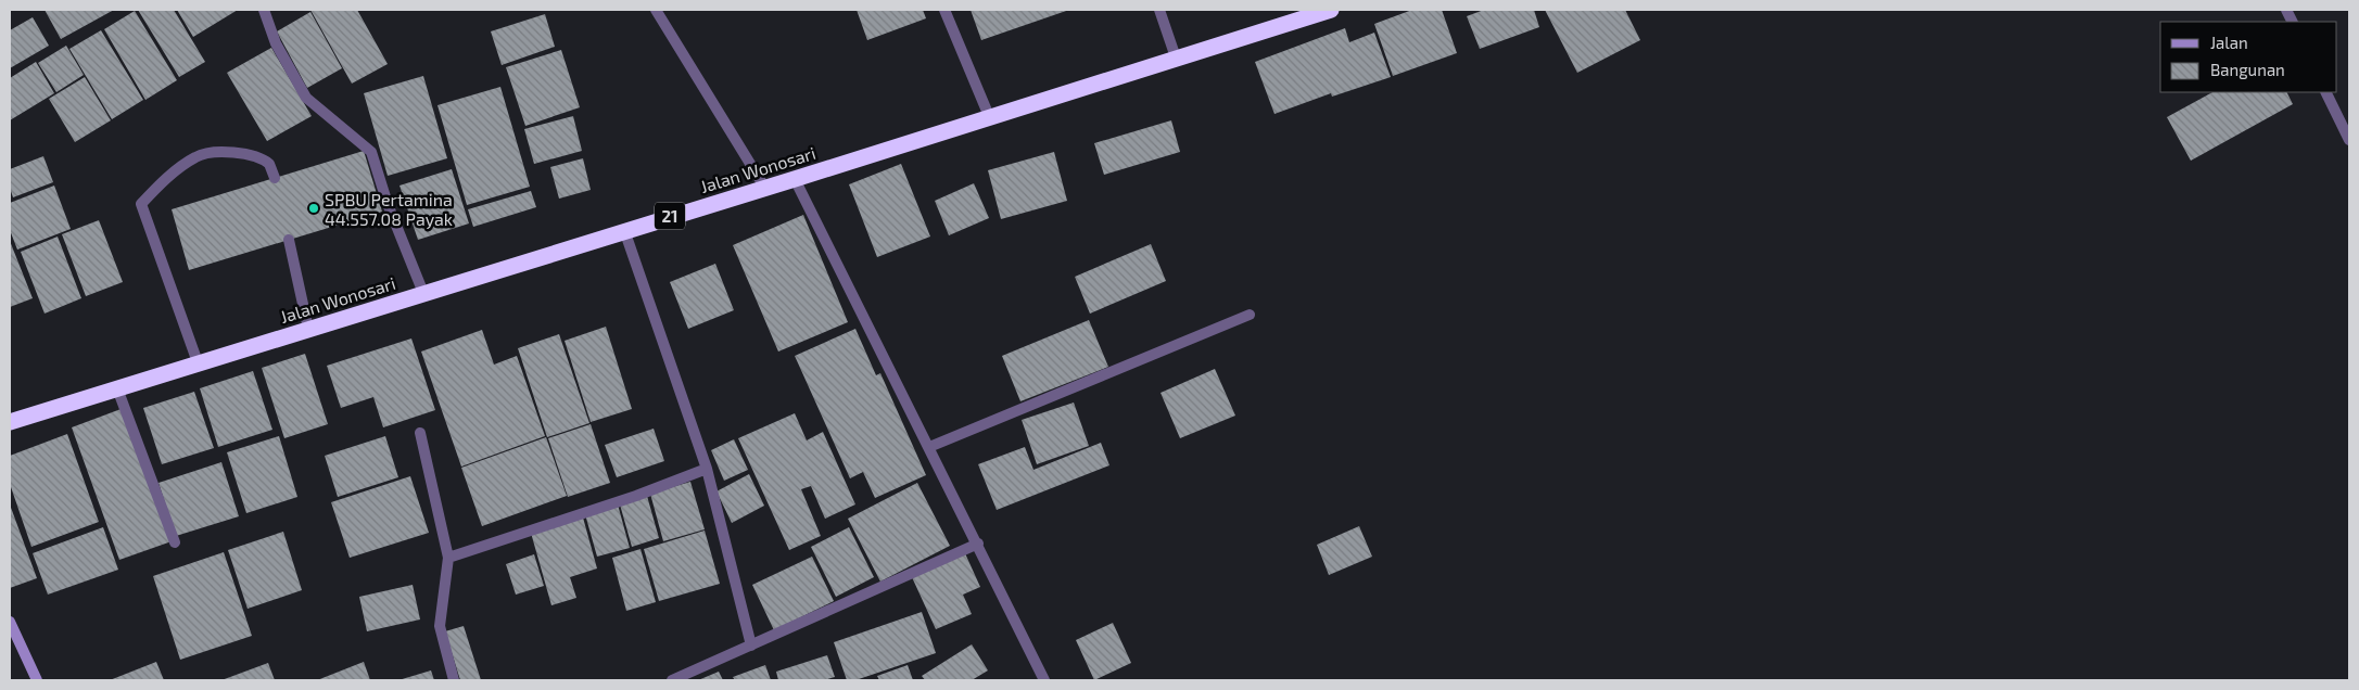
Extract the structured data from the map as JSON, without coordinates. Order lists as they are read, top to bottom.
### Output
{
  "streets": {
    "highway": ["Jalan Wonosari", "21"]
  },
  "places": ["SPBU Pertamina 44.557.08 Payak"],
  "legend": ["Jalan", "Bangunan"]
}
